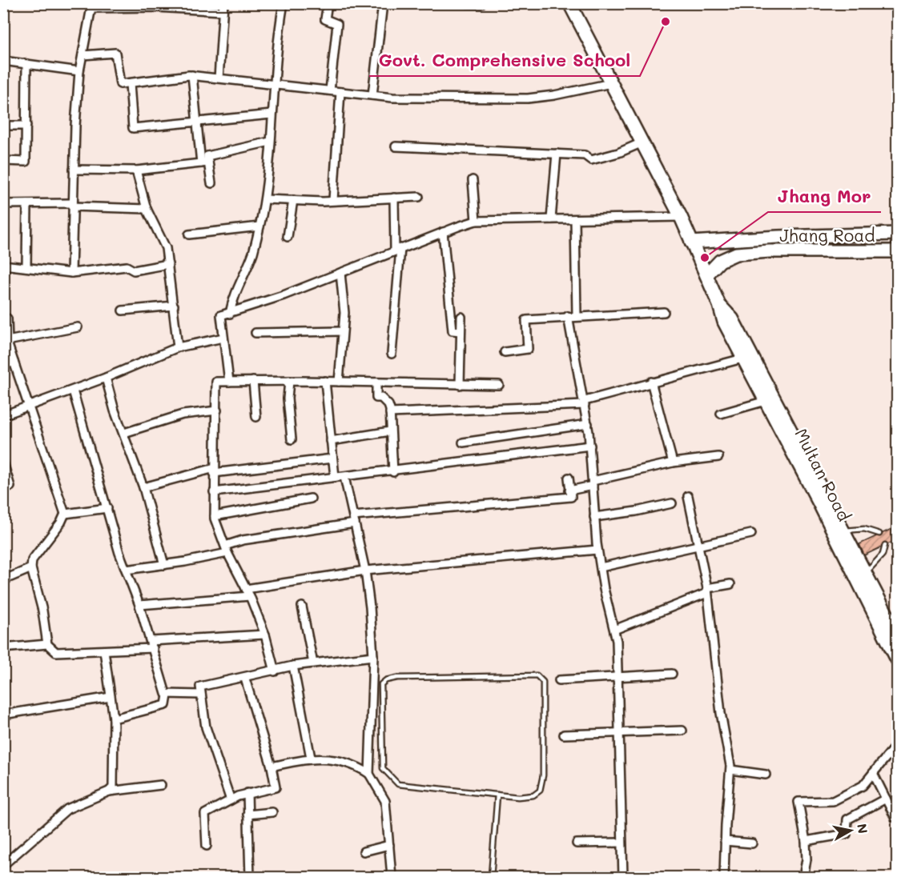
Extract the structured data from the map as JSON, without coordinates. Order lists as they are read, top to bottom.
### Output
{
  "streets": {
    "main road": ["Jhang Road", "Multan Road"]
  },
  "crossings": [
    ["Jhang Road", "Multan Road"]
  ],
  "places": ["Govt. Comprehensive School", "Jhang Mor"],
  "north": "right"
}
